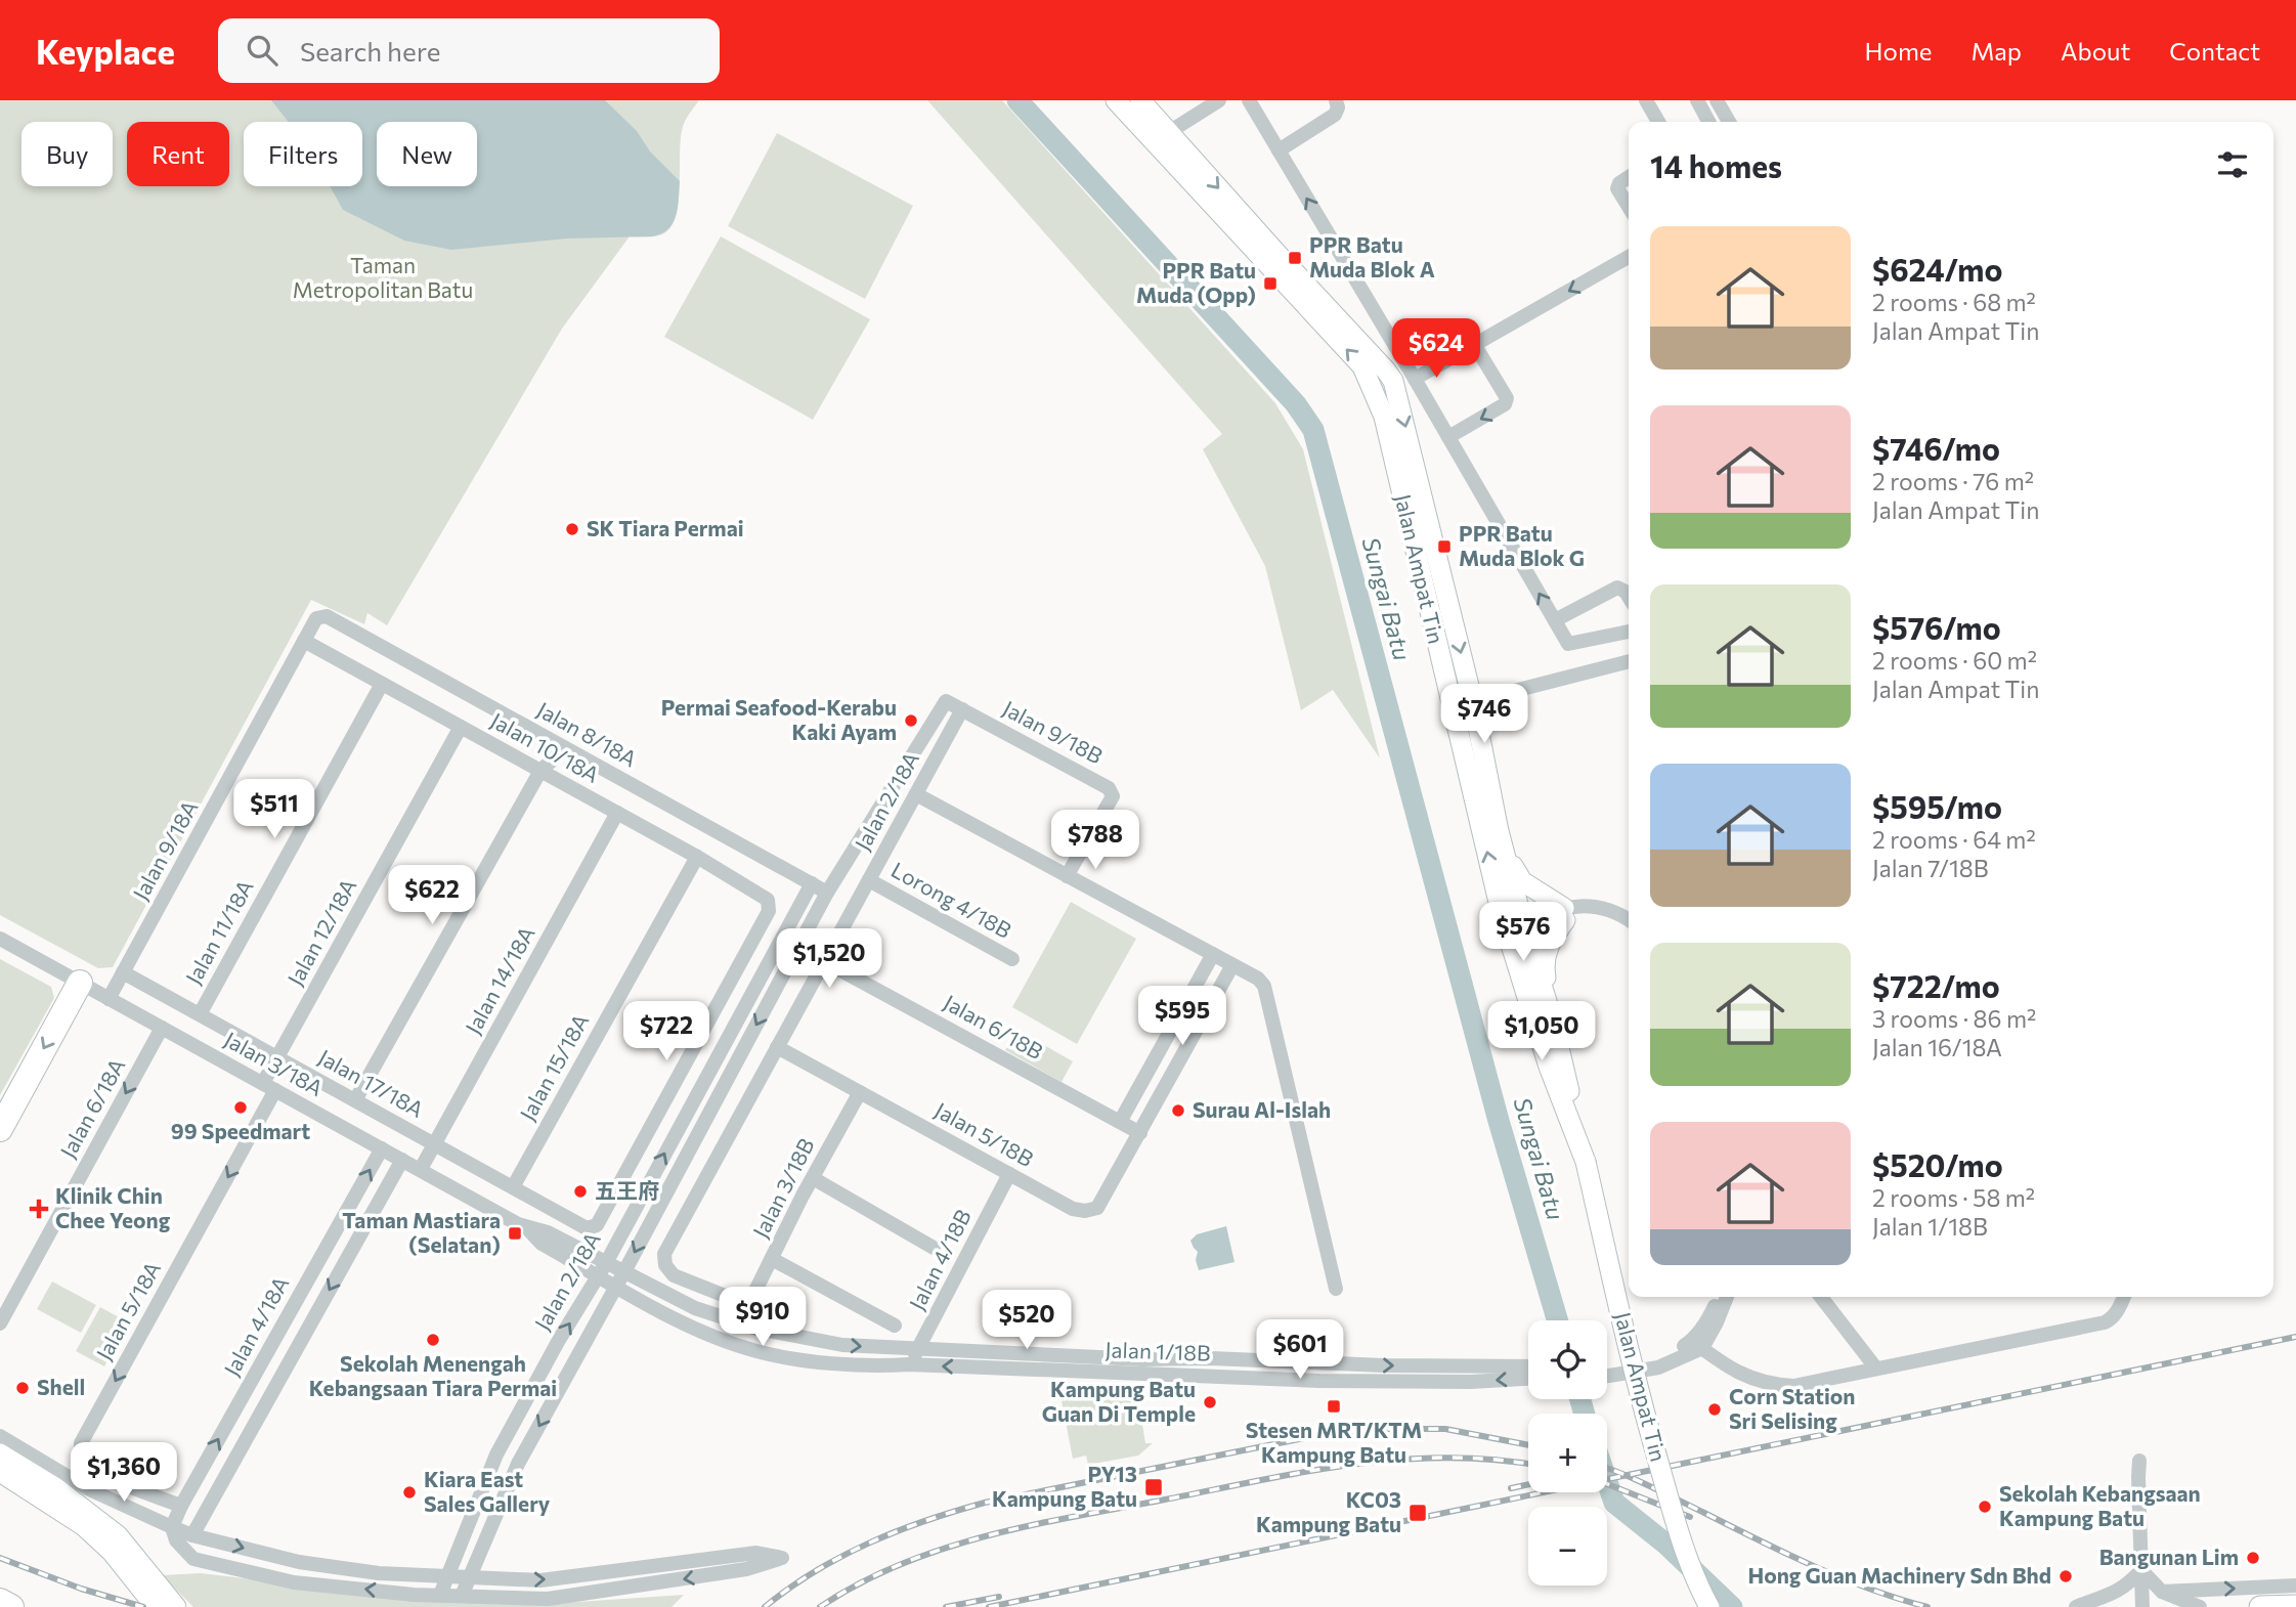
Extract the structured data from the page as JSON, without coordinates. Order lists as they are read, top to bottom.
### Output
{
  "streets": {
    "street": [
      "Jalan Ampat Tin",
      "Jalan 9/18B",
      "Jalan 8/18A",
      "Jalan 10/18A",
      "Jalan 2/18A",
      "Jalan 9/18A",
      "Lorong 4/18B",
      "Jalan 11/18A",
      "Jalan 12/18A",
      "Jalan 14/18A",
      "Jalan 6/18B",
      "Jalan 3/18A",
      "Jalan 15/18A",
      "Jalan 17/18A",
      "Jalan 6/18A",
      "Jalan 5/18B",
      "Jalan 3/18B",
      "Jalan 4/18B",
      "Jalan 5/18A",
      "Jalan 4/18A",
      "Jalan 1/18B"
    ]
  },
  "crossings": [
    ["Jalan 9/18B", "Jalan 2/18A"],
    ["Jalan 8/18A", "Jalan 2/18A"],
    ["Jalan 8/18A", "Jalan 9/18A"],
    ["Jalan 10/18A", "Jalan 9/18A"],
    ["Jalan 10/18A", "Jalan 11/18A"],
    ["Jalan 10/18A", "Jalan 12/18A"],
    ["Jalan 10/18A", "Jalan 14/18A"],
    ["Jalan 10/18A", "Jalan 15/18A"],
    ["Jalan 10/18A", "Jalan 17/18A"],
    ["Jalan 2/18A", "Lorong 4/18B"],
    ["Jalan 2/18A", "Jalan 6/18B"],
    ["Jalan 2/18A", "Jalan 3/18A"],
    ["Jalan 2/18A", "Jalan 5/18B"],
    ["Jalan 2/18A", "Jalan 3/18B"],
    ["Jalan 2/18A", "Jalan 1/18B"],
    ["Jalan 9/18A", "Jalan 3/18A"],
    ["Jalan 9/18A", "Jalan 17/18A"],
    ["Jalan 11/18A", "Jalan 17/18A"],
    ["Jalan 12/18A", "Jalan 3/18A"],
    ["Jalan 12/18A", "Jalan 17/18A"],
    ["Jalan 12/18A", "Jalan 5/18A"],
    ["Jalan 14/18A", "Jalan 3/18A"],
    ["Jalan 14/18A", "Jalan 17/18A"],
    ["Jalan 6/18B", "Jalan 5/18B"],
    ["Jalan 3/18A", "Jalan 6/18A"],
    ["Jalan 3/18A", "Jalan 5/18A"],
    ["Jalan 3/18A", "Jalan 4/18A"],
    ["Jalan 3/18A", "Jalan 1/18B"],
    ["Jalan 15/18A", "Jalan 17/18A"],
    ["Jalan 5/18B", "Jalan 3/18B"],
    ["Jalan 5/18B", "Jalan 4/18B"],
    ["Jalan 4/18B", "Jalan 1/18B"],
    ["Jalan 5/18A", "Jalan 4/18A"]
  ],
  "one_way": ["Jalan 6/18A", "Jalan 5/18A"],
  "water": ["Sungai Batu"],
  "parks": ["Taman Metropolitan Batu"],
  "places": {
    "transit": [
      "PPR Batu Muda Blok A",
      "PPR Batu Muda (Opp)",
      "PPR Batu Muda Blok G",
      "Taman Mastiara (Selatan)",
      "Stesen MRT/KTM Kampung Batu",
      "PY13 Kampung Batu",
      "KC03 Kampung Batu"
    ],
    "other": [
      "SK Tiara Permai",
      "Permai Seafood-Kerabu Kaki Ayam",
      "99 Speedmart",
      "Surau Al-Islah",
      "五王府",
      "Sekolah Menengah Kebangsaan Tiara Permai",
      "Shell",
      "Kampung Batu Guan Di Temple",
      "Corn Station Sri Selising",
      "Kiara East Sales Gallery",
      "Sekolah Kebangsaan Kampung Batu",
      "Bangunan Lim",
      "Hong Guan Machinery Sdn Bhd"
    ],
    "health": ["Klinik Chin Chee Yeong"]
  },
  "page": {
    "header": "Keyplace",
    "search": "Search here",
    "nav": [
      "Home",
      "Map",
      "About",
      "Contact"
    ],
    "chip": [
      "Buy",
      "Rent",
      "Filters",
      "New"
    ],
    "heading": "14 homes",
    "list": [
      {
        "name": "$624/mo",
        "note": "2 rooms · 68 m² · Jalan Ampat Tin"
      },
      {
        "name": "$746/mo",
        "note": "2 rooms · 76 m² · Jalan Ampat Tin"
      },
      {
        "name": "$576/mo",
        "note": "2 rooms · 60 m² · Jalan Ampat Tin"
      },
      {
        "name": "$595/mo",
        "note": "2 rooms · 64 m² · Jalan 7/18B"
      },
      {
        "name": "$722/mo",
        "note": "3 rooms · 86 m² · Jalan 16/18A"
      },
      {
        "name": "$520/mo",
        "note": "2 rooms · 58 m² · Jalan 1/18B"
      }
    ],
    "price": [
      "$624",
      "$746",
      "$511",
      "$788",
      "$622",
      "$576",
      "$1,520",
      "$595",
      "$722",
      "$1,050",
      "$910",
      "$520",
      "$601",
      "$1,360"
    ],
    "map_buttons": ["+", "−"]
  }
}
